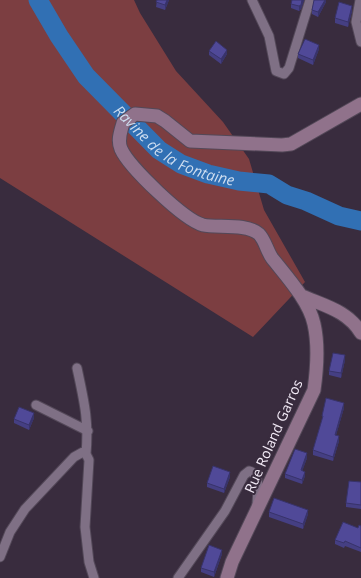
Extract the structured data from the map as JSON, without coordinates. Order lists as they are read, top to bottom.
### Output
{
  "streets": {
    "main road": ["Rue Roland Garros"]
  },
  "water": ["Ravine de la Fontaine"]
}
